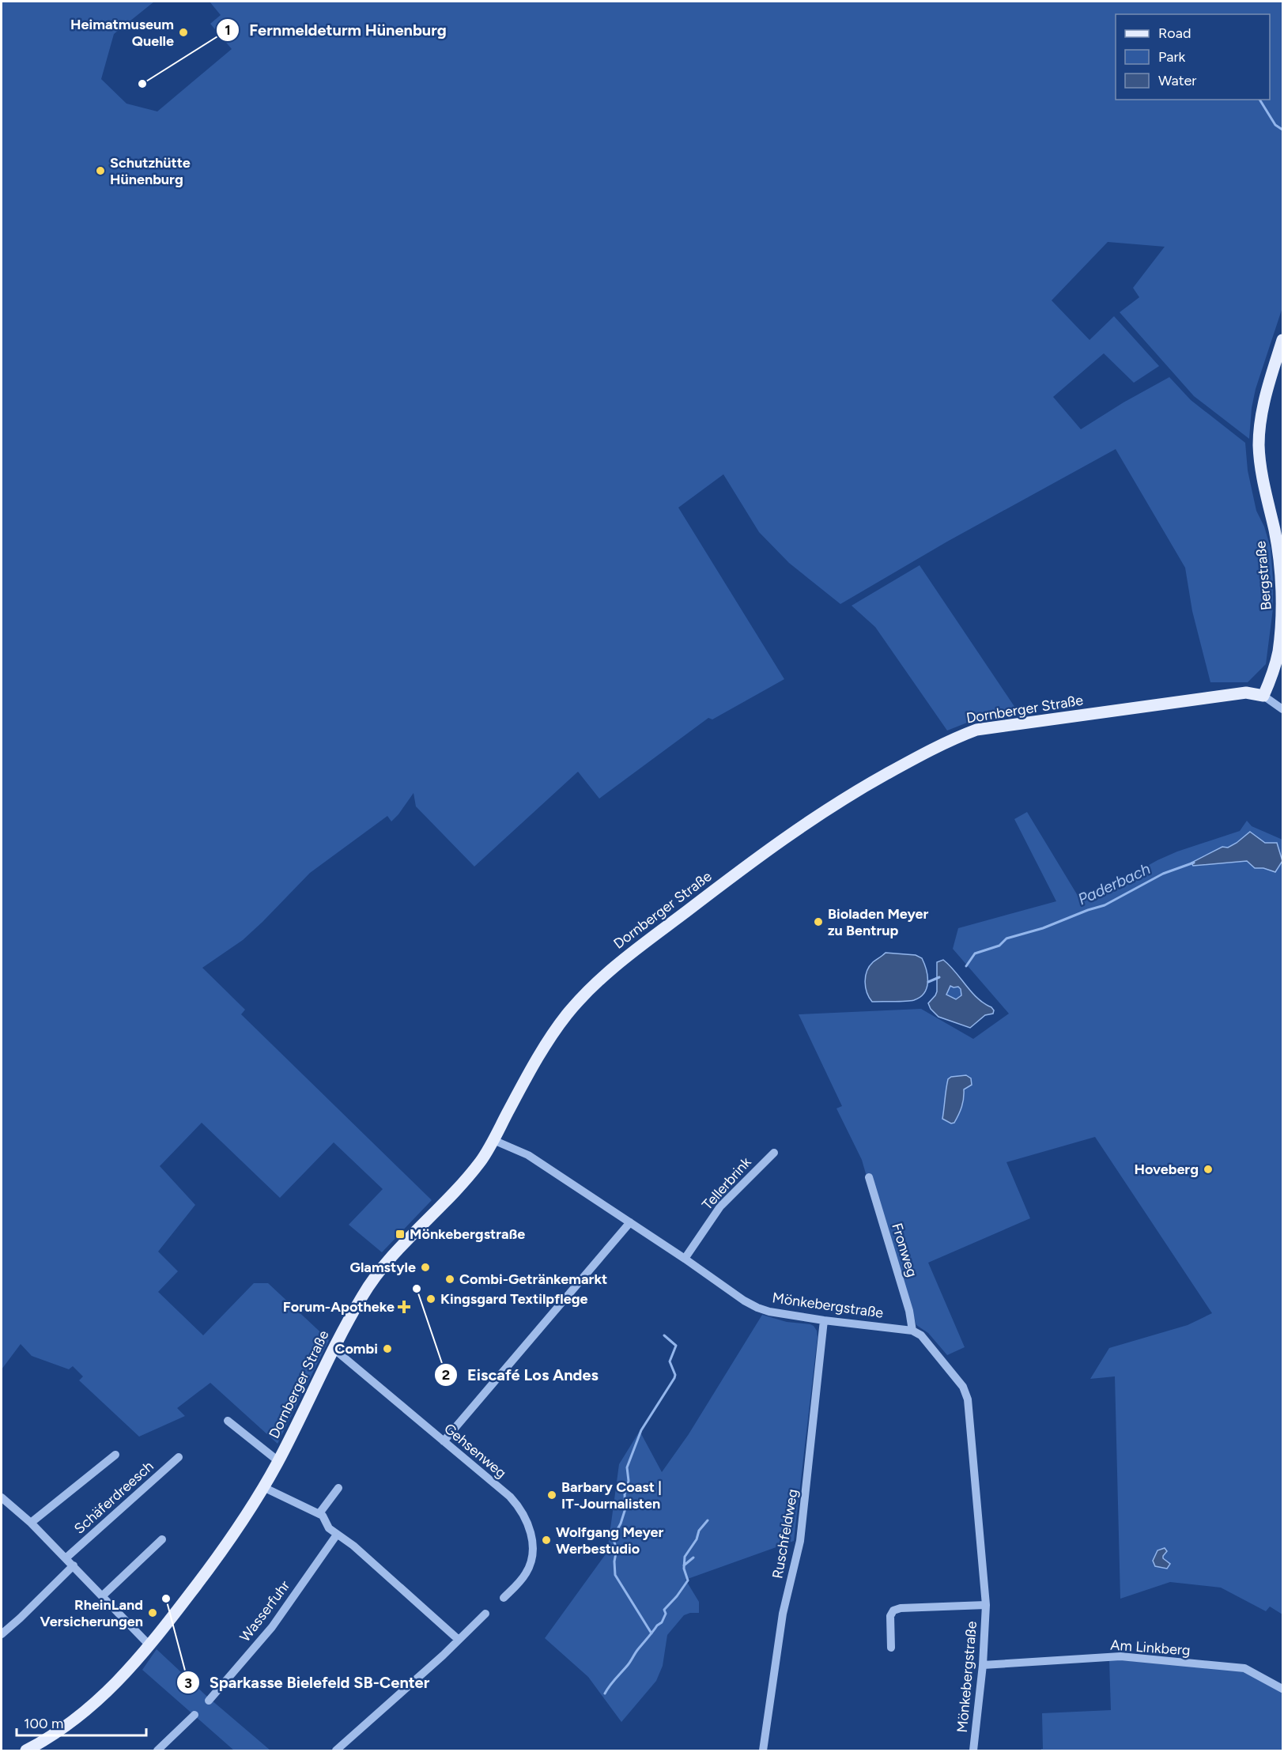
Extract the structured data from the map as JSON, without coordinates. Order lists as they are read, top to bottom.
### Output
{
  "streets": {
    "main road": ["Bergstraße", "Dornberger Straße"],
    "street": [
      "Tellerbrink",
      "Fronweg",
      "Mönkebergstraße",
      "Gehsenweg",
      "Schäferdreesch",
      "Ruschfeldweg",
      "Wasserfuhr",
      "Am Linkberg"
    ]
  },
  "crossings": [
    ["Bergstraße", "Dornberger Straße"],
    ["Dornberger Straße", "Mönkebergstraße"],
    ["Dornberger Straße", "Gehsenweg"],
    ["Tellerbrink", "Mönkebergstraße"],
    ["Fronweg", "Mönkebergstraße"],
    ["Mönkebergstraße", "Ruschfeldweg"],
    ["Mönkebergstraße", "Am Linkberg"]
  ],
  "water": ["Paderbach"],
  "places": {
    "other": [
      "Heimatmuseum Quelle",
      "Fernmeldeturm Hünenburg",
      "Schutzhütte Hünenburg",
      "Bioladen Meyer zu Bentrup",
      "Hoveberg",
      "Glamstyle",
      "Combi-Getränkemarkt",
      "Eiscafé Los Andes",
      "Kingsgard Textilpflege",
      "Combi",
      "Barbary Coast | IT-Journalisten",
      "Wolfgang Meyer Werbestudio",
      "Sparkasse Bielefeld SB-Center",
      "RheinLand Versicherungen"
    ],
    "transit": ["Mönkebergstraße"],
    "health": ["Forum-Apotheke"]
  },
  "legend": ["Road", "Park", "Water"],
  "scale_bar": "100 m"
}
